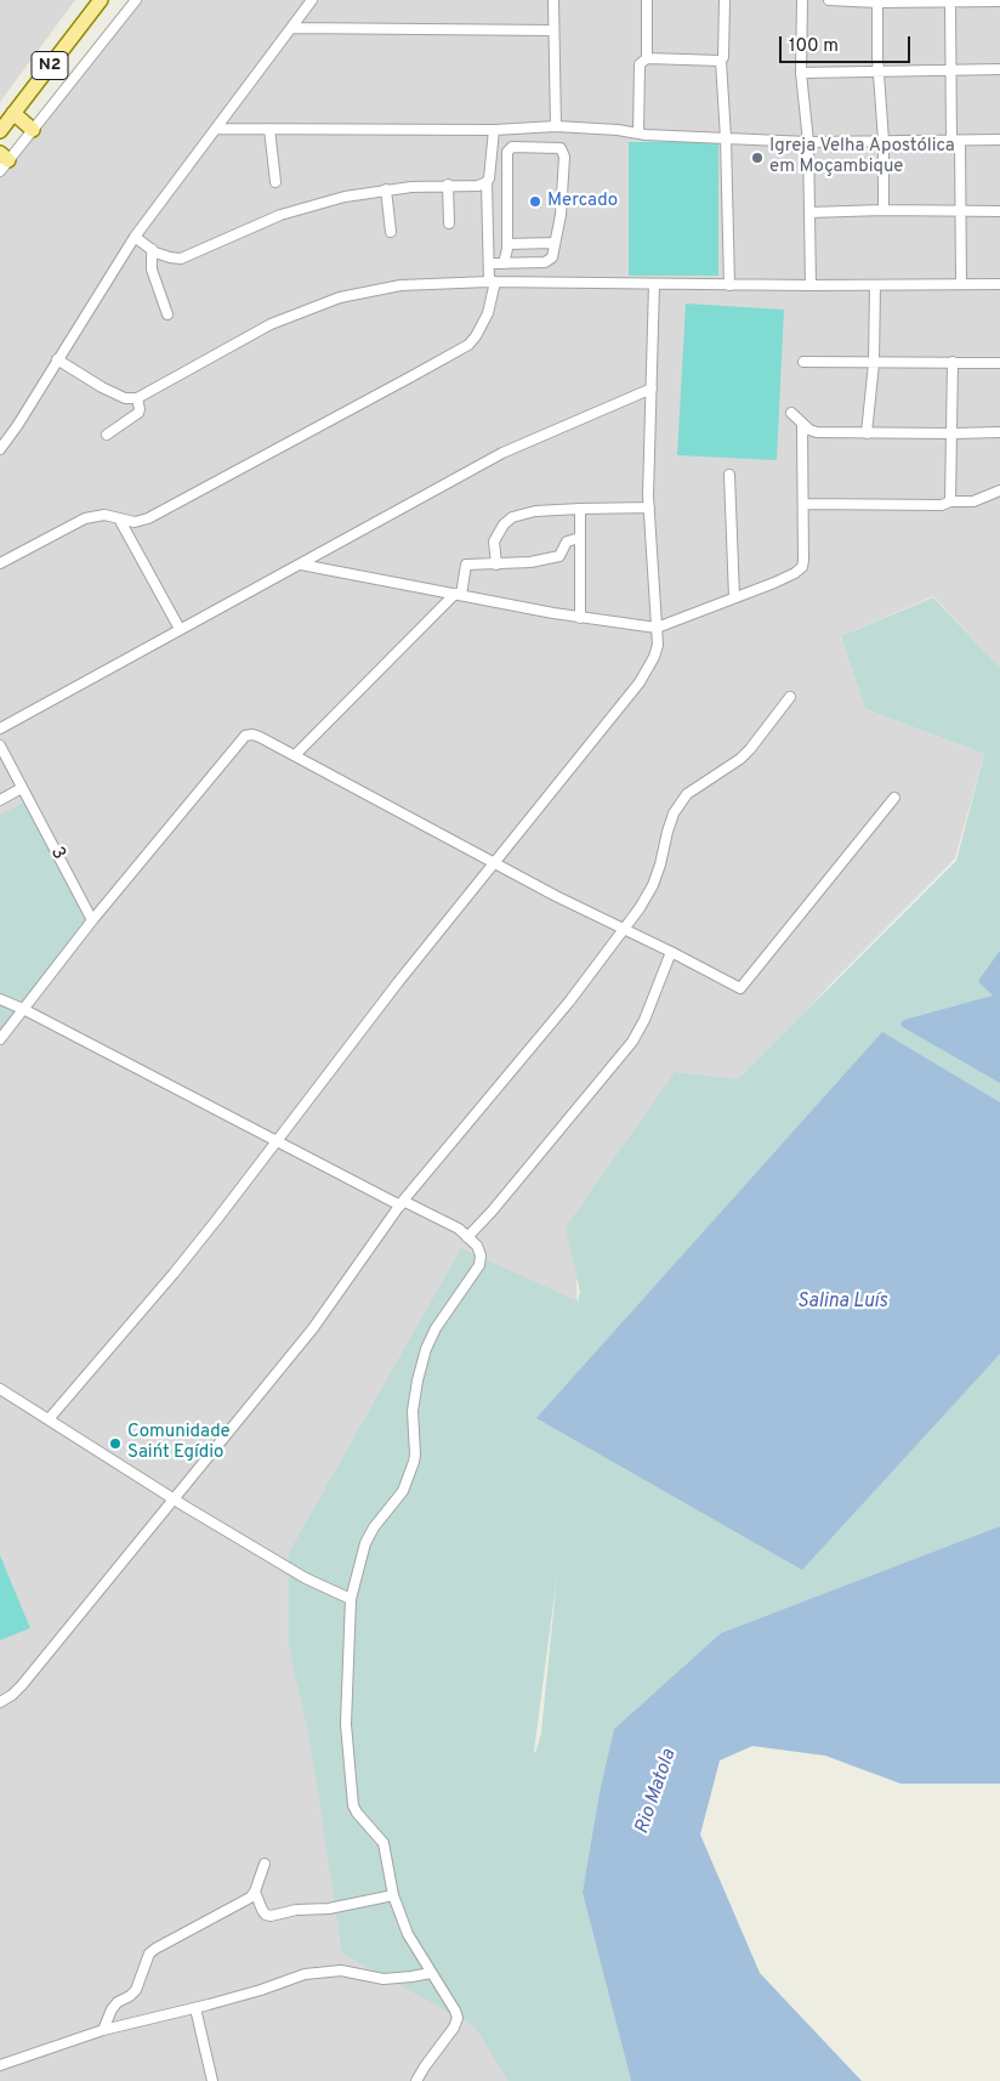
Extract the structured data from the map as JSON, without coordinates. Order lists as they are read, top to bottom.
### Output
{
  "streets": {
    "main road": ["N2"],
    "street": ["3"]
  },
  "water": ["Salina Luís", "Rio Matola"],
  "places": ["Igreja Velha Apostólica em Moçambique", "Mercado", "Comunidade Sain´t Egídio"],
  "scale_bar": "100 m"
}
